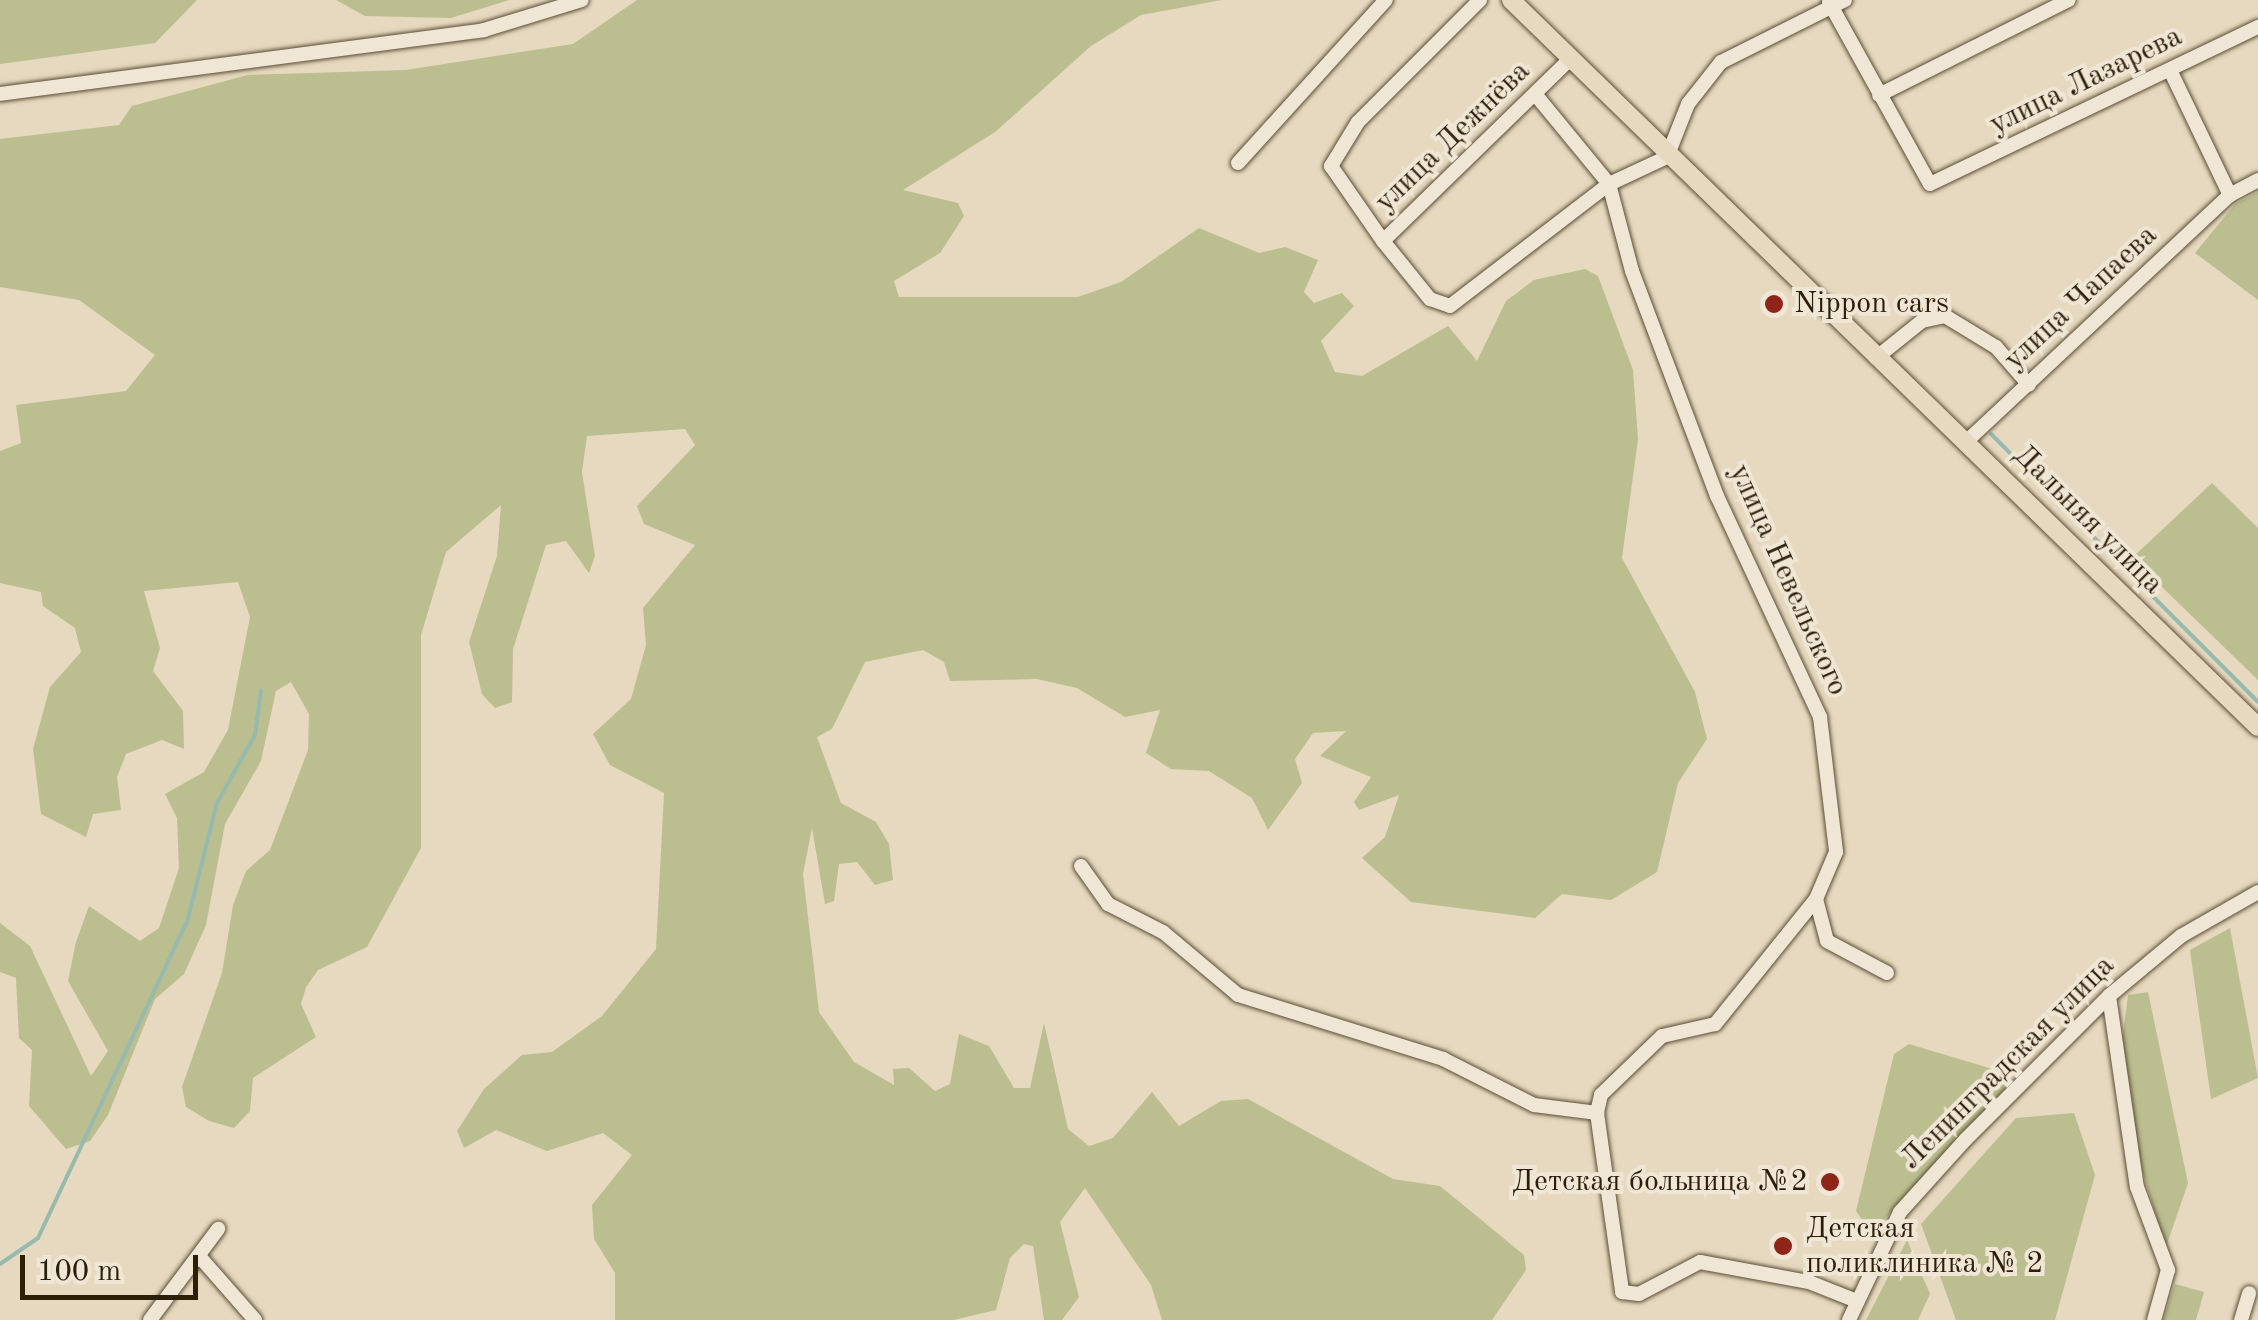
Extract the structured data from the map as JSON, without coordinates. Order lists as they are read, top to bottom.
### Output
{
  "streets": {
    "main road": ["Дальняя улица"],
    "street": [
      "улица Лазарева",
      "улица Дежнёва",
      "улица Чапаева",
      "улица Невельского",
      "Ленинградская улица"
    ]
  },
  "crossings": [
    ["улица Дежнёва", "Дальняя улица"],
    ["улица Чапаева", "Дальняя улица"]
  ],
  "places": ["Nippon cars", "Детская больница №2", "Детская поликлиника № 2"],
  "scale_bar": "100 m"
}
